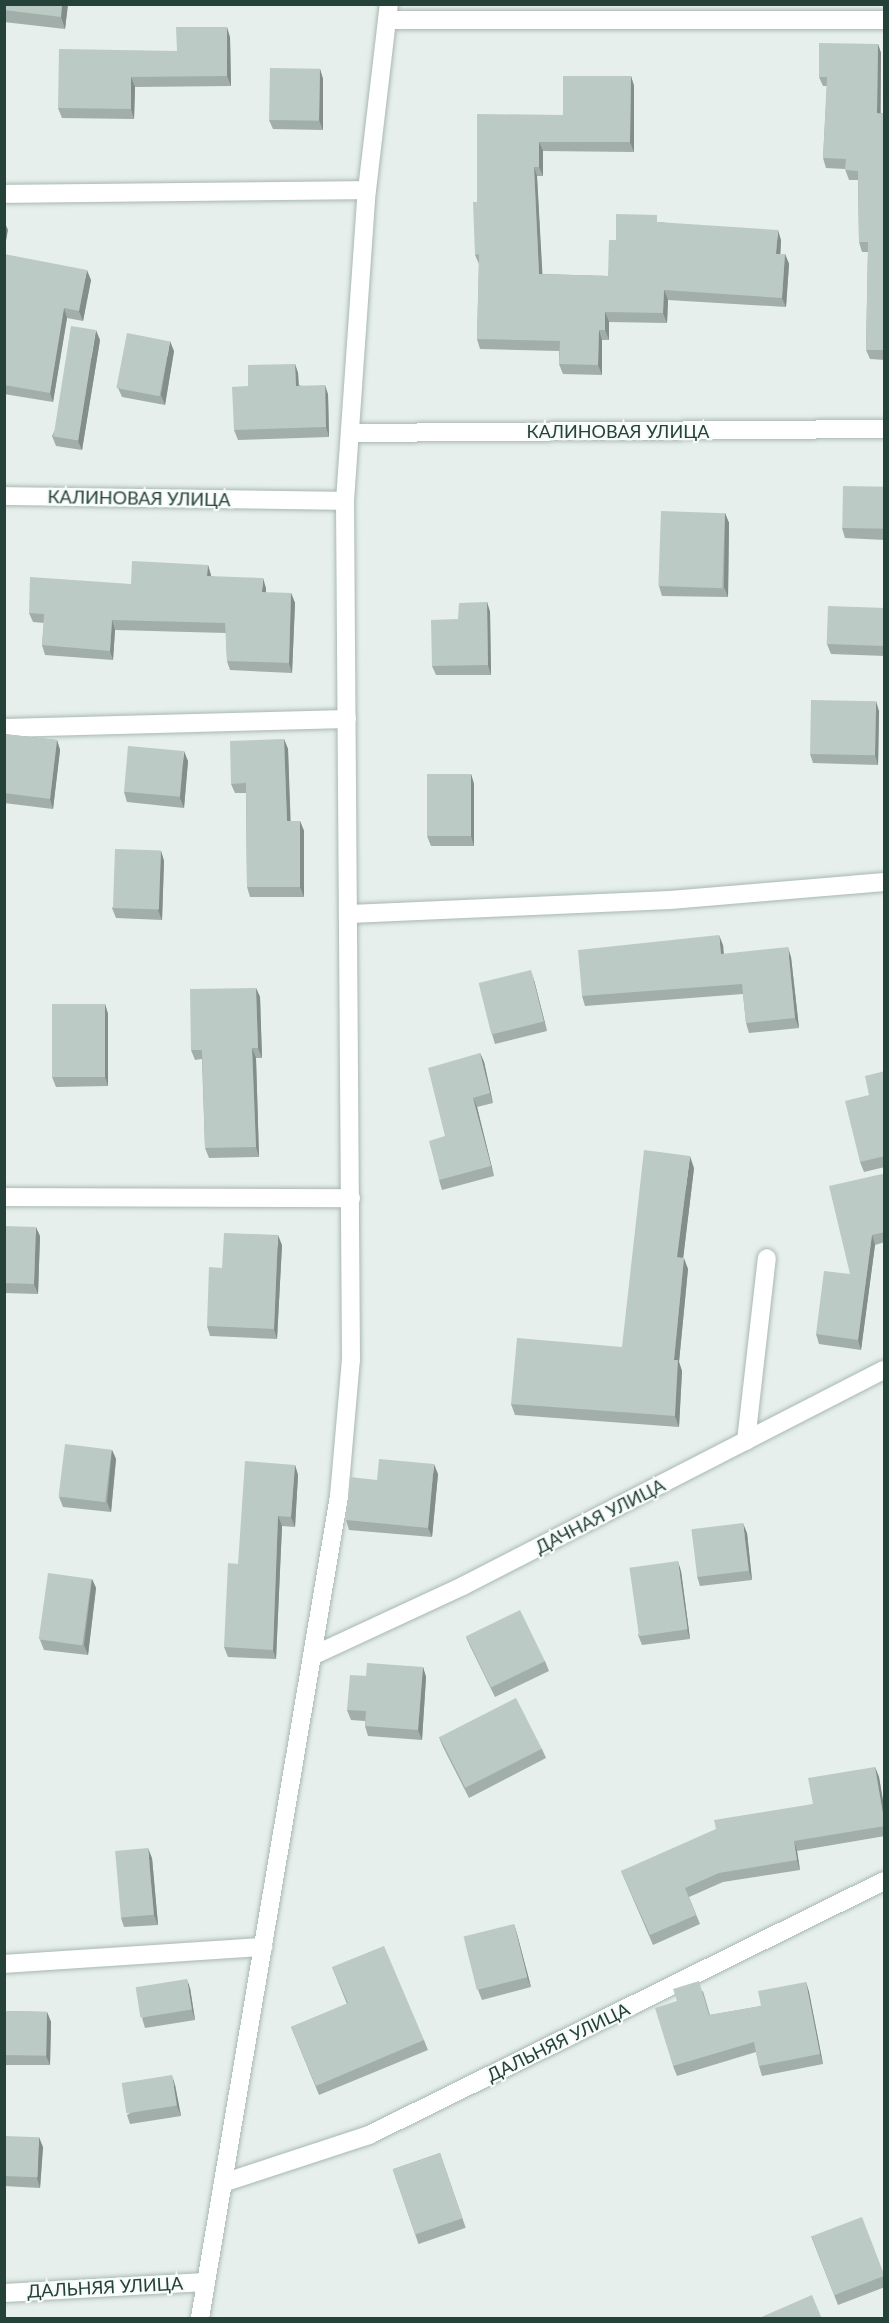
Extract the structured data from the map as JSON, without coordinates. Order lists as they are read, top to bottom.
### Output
{
  "streets": {
    "street": ["КАЛИНОВАЯ УЛИЦА", "ДАЧНАЯ УЛИЦА", "ДАЛЬНЯЯ УЛИЦА"]
  }
}
